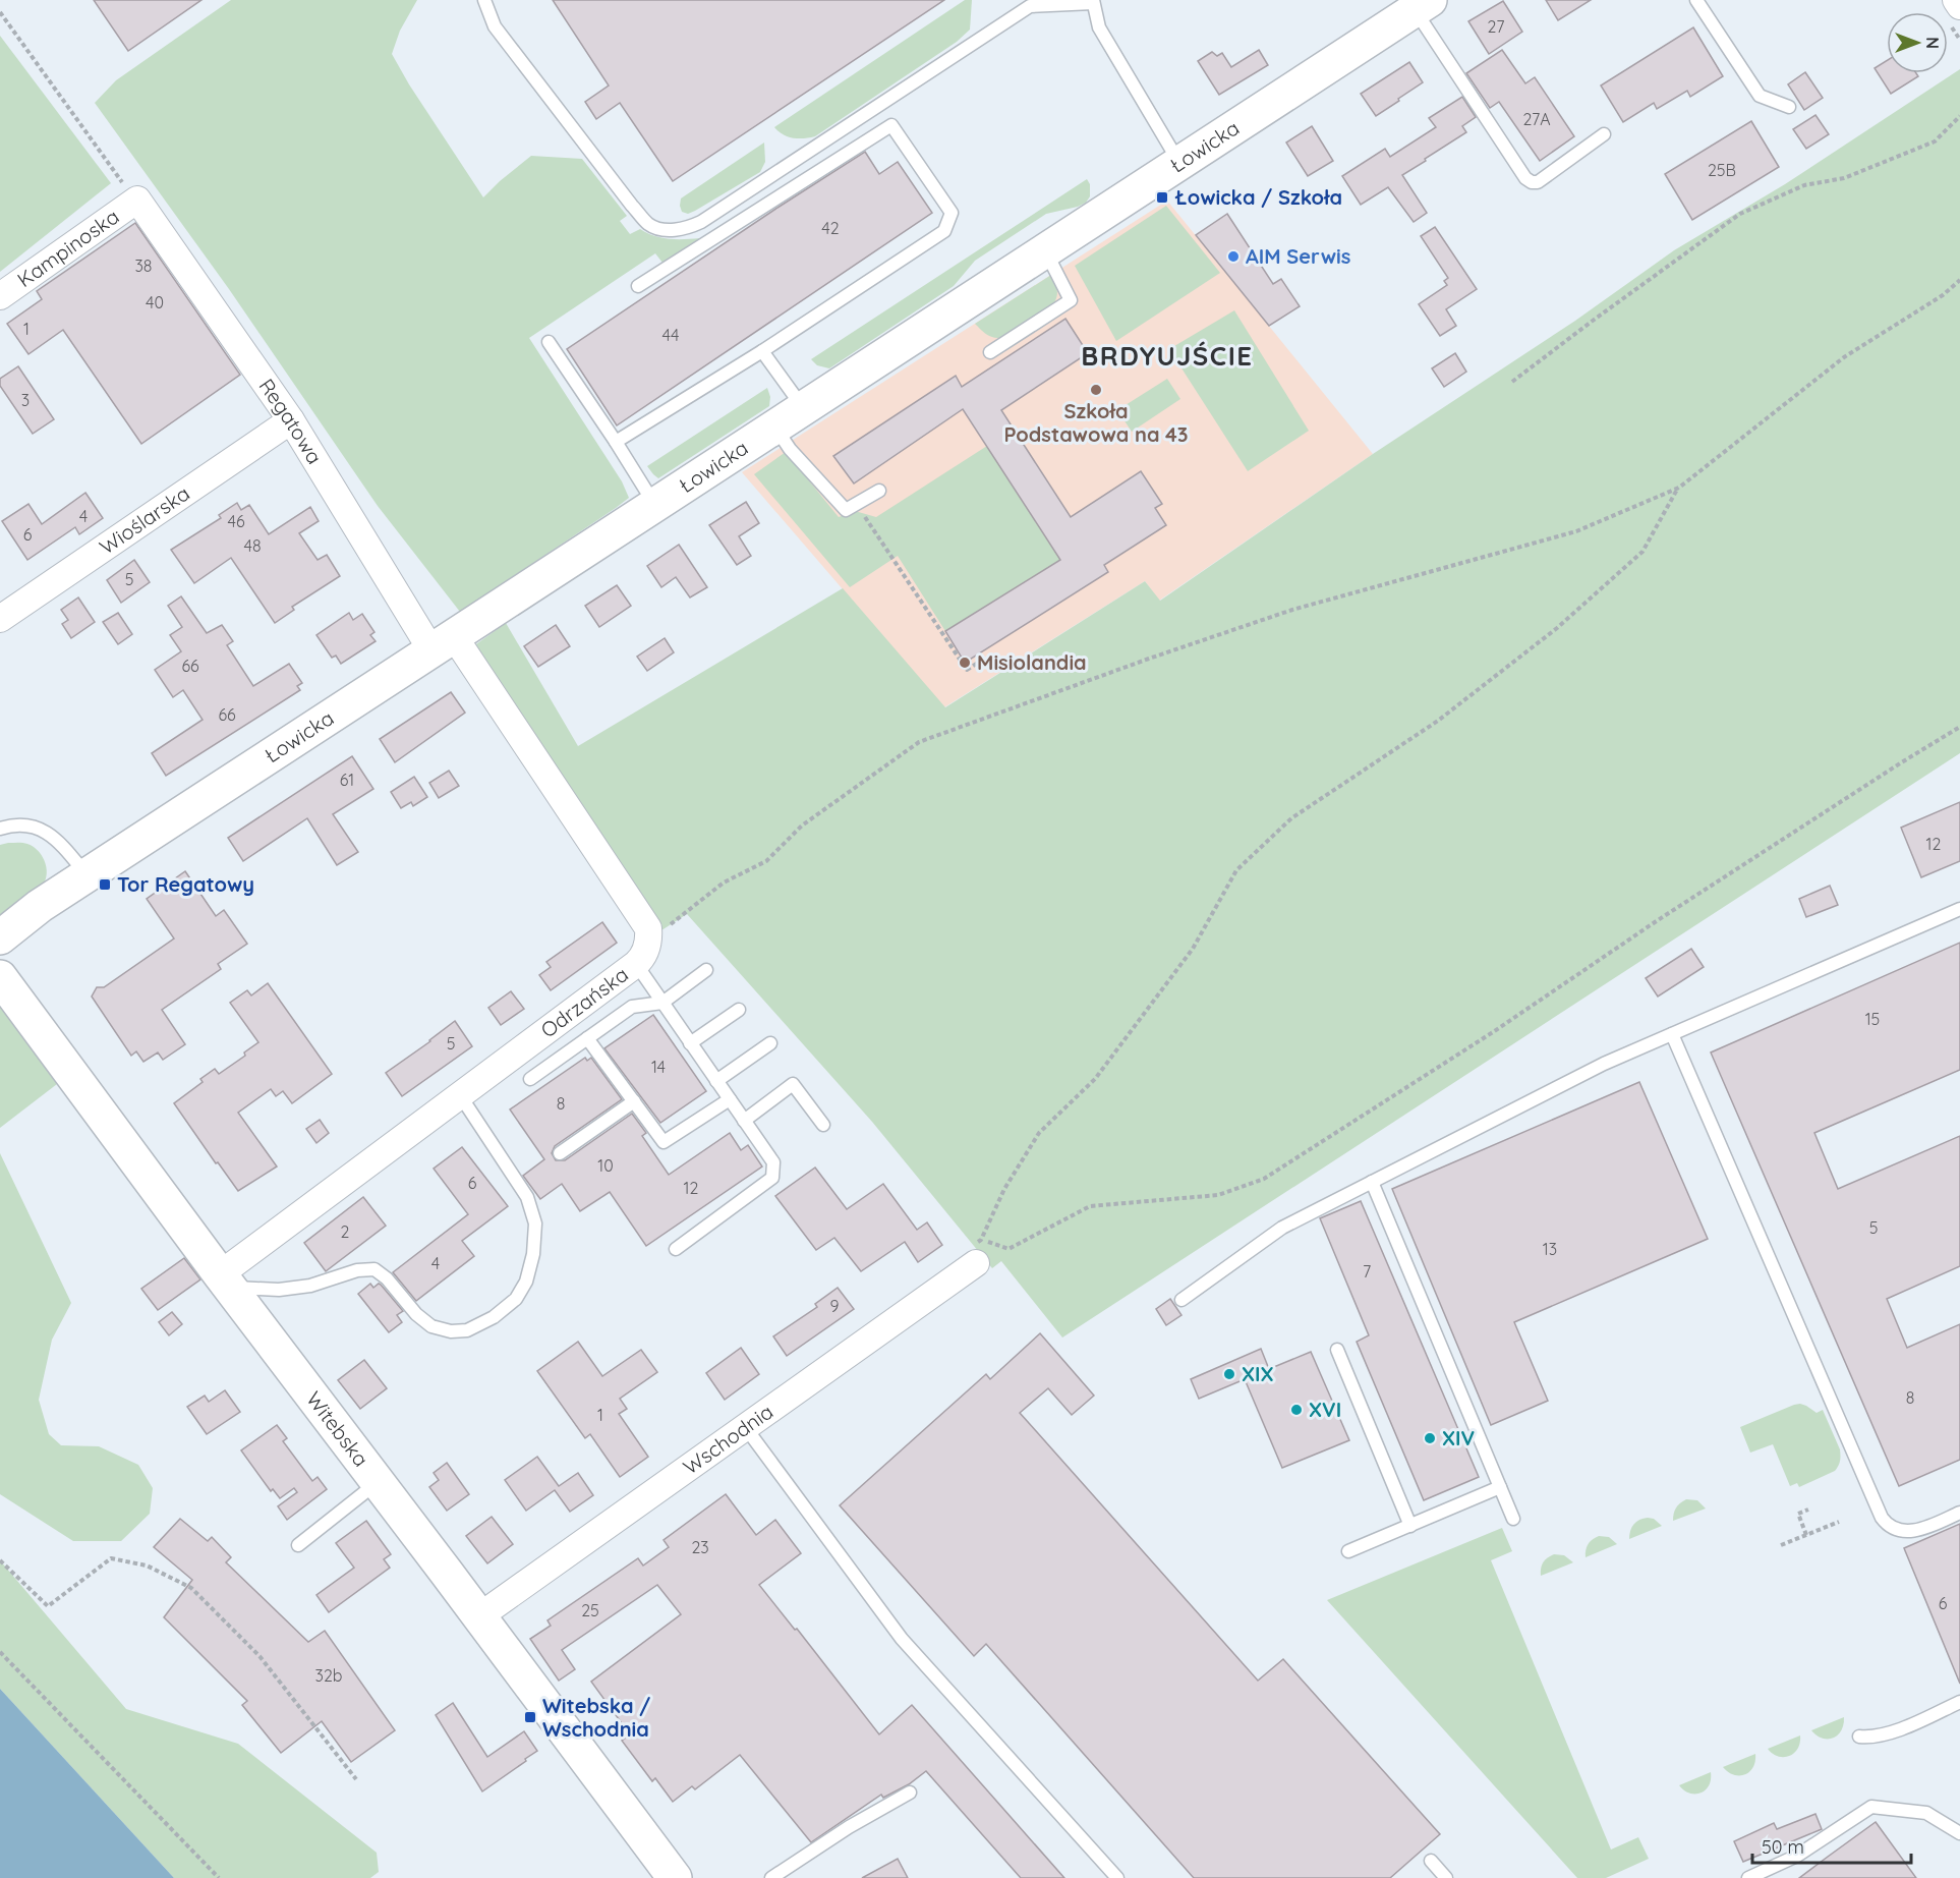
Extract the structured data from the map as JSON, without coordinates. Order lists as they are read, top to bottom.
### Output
{
  "streets": {
    "street": [
      "Łowicka",
      "Kampinoska",
      "Regatowa",
      "Wioślarska",
      "Odrzańska",
      "Witebska",
      "Wschodnia"
    ]
  },
  "crossings": [
    ["Łowicka", "Regatowa"],
    ["Kampinoska", "Regatowa"],
    ["Regatowa", "Wioślarska"],
    ["Odrzańska", "Witebska"],
    ["Witebska", "Wschodnia"]
  ],
  "districts": ["BRDYUJŚCIE"],
  "places": {
    "transit": ["Łowicka / Szkoła", "Tor Regatowy", "Witebska / Wschodnia"],
    "other": [
      "AIM Serwis",
      "Szkoła Podstawowa na 43",
      "Misiolandia",
      "XIX",
      "XVI",
      "XIV"
    ]
  },
  "house_numbers": [
    "27",
    "27A",
    "25B",
    "42",
    "38",
    "40",
    "1",
    "44",
    "3",
    "4",
    "46",
    "6",
    "48",
    "5",
    "66",
    "66",
    "61",
    "12",
    "15",
    "5",
    "14",
    "8",
    "10",
    "6",
    "12",
    "5",
    "2",
    "13",
    "4",
    "7",
    "9",
    "8",
    "1",
    "23",
    "6",
    "25",
    "32b"
  ],
  "scale_bar": "50 m",
  "north": "right"
}
